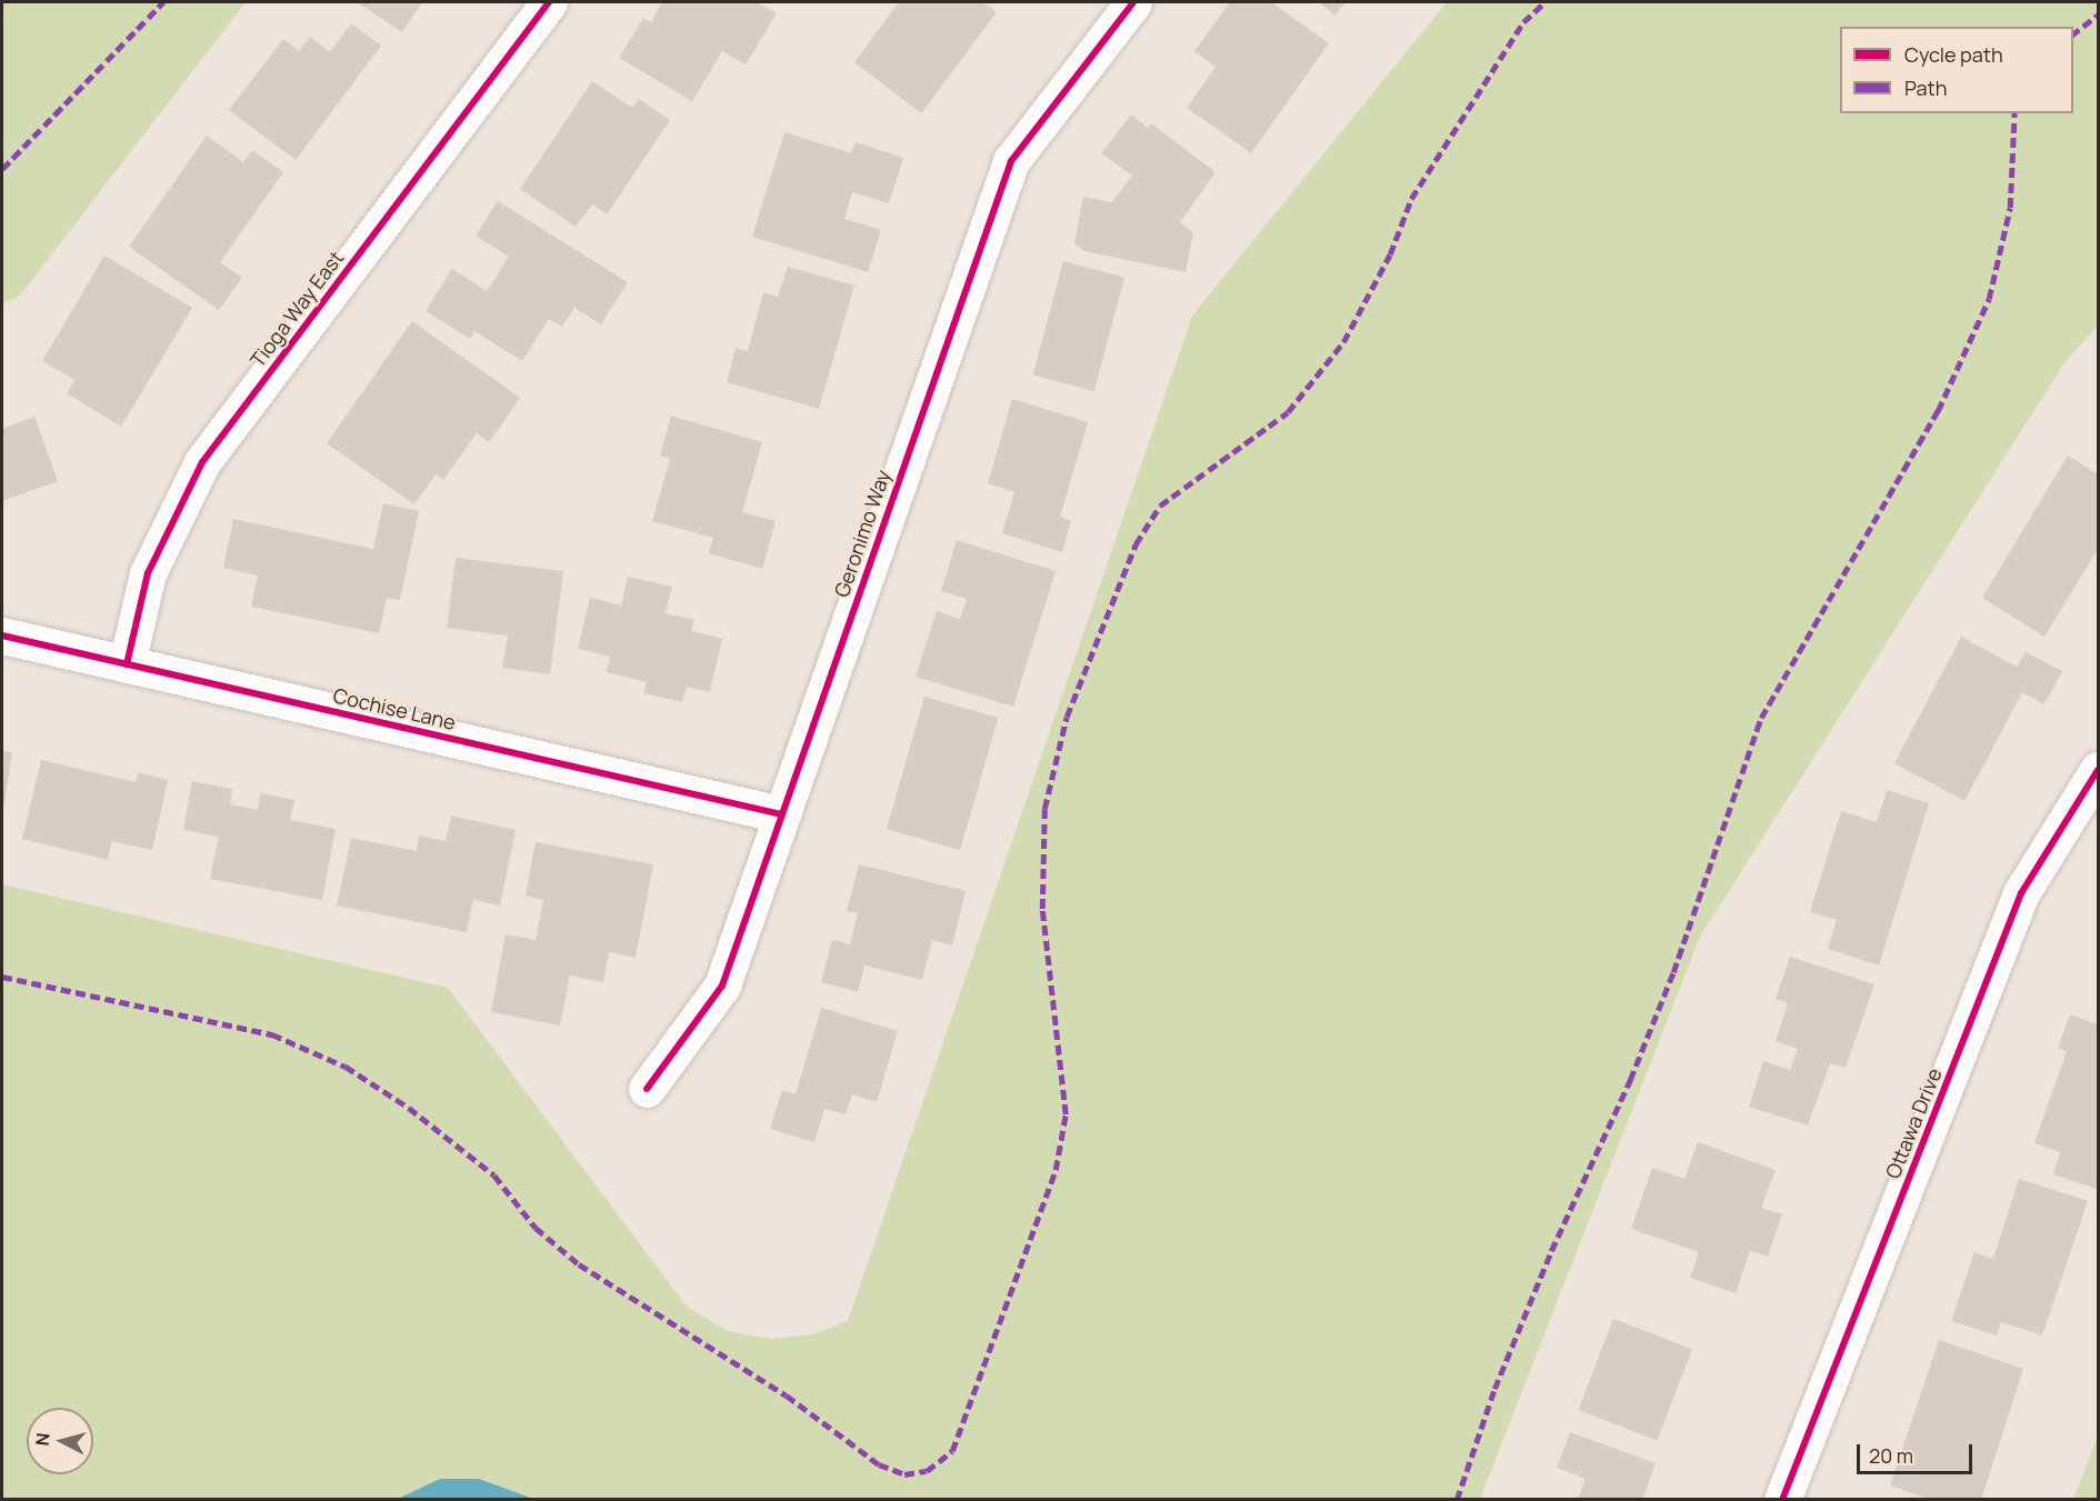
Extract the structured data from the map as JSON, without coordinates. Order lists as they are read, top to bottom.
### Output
{
  "streets": {
    "street": [
      "Tioga Way East",
      "Geronimo Way",
      "Cochise Lane",
      "Ottawa Drive"
    ]
  },
  "crossings": [
    ["Tioga Way East", "Cochise Lane"],
    ["Geronimo Way", "Cochise Lane"]
  ],
  "legend": ["Cycle path", "Path"],
  "scale_bar": "20 m",
  "north": "left"
}
